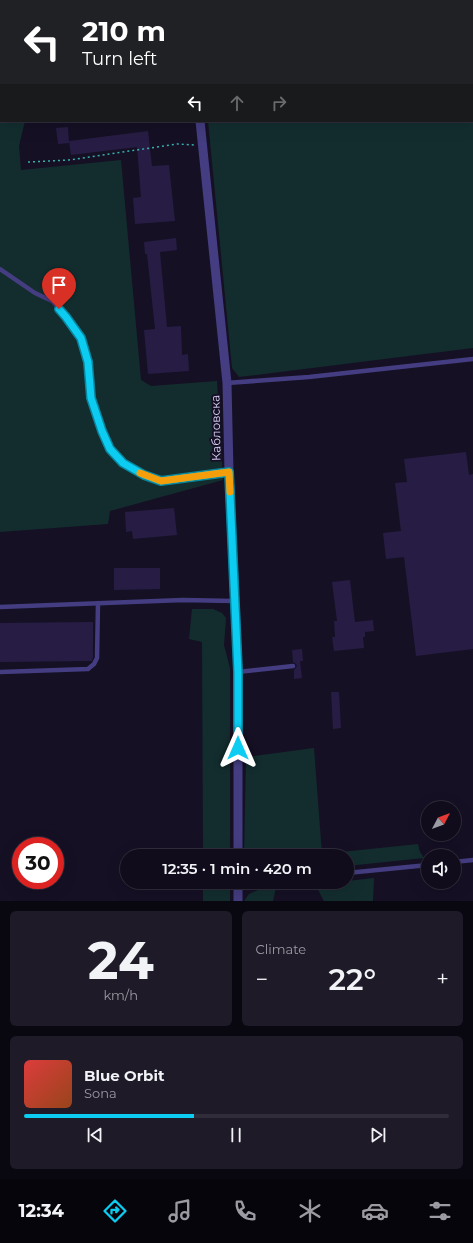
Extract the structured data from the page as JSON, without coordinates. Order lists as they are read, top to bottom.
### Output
{
  "streets": {
    "street": ["Кабловска"]
  },
  "north": "top right",
  "page": {
    "turn": ["210 m", "Turn left"],
    "limit": "30",
    "trip": "12:35 · 1 min · 420 m",
    "tile": [
      ["24", "km/h"],
      "Climate"
    ],
    "heat": ["−", "22°", "+"],
    "song": ["Blue Orbit", "Sona"],
    "tabs": "12:34"
  }
}
